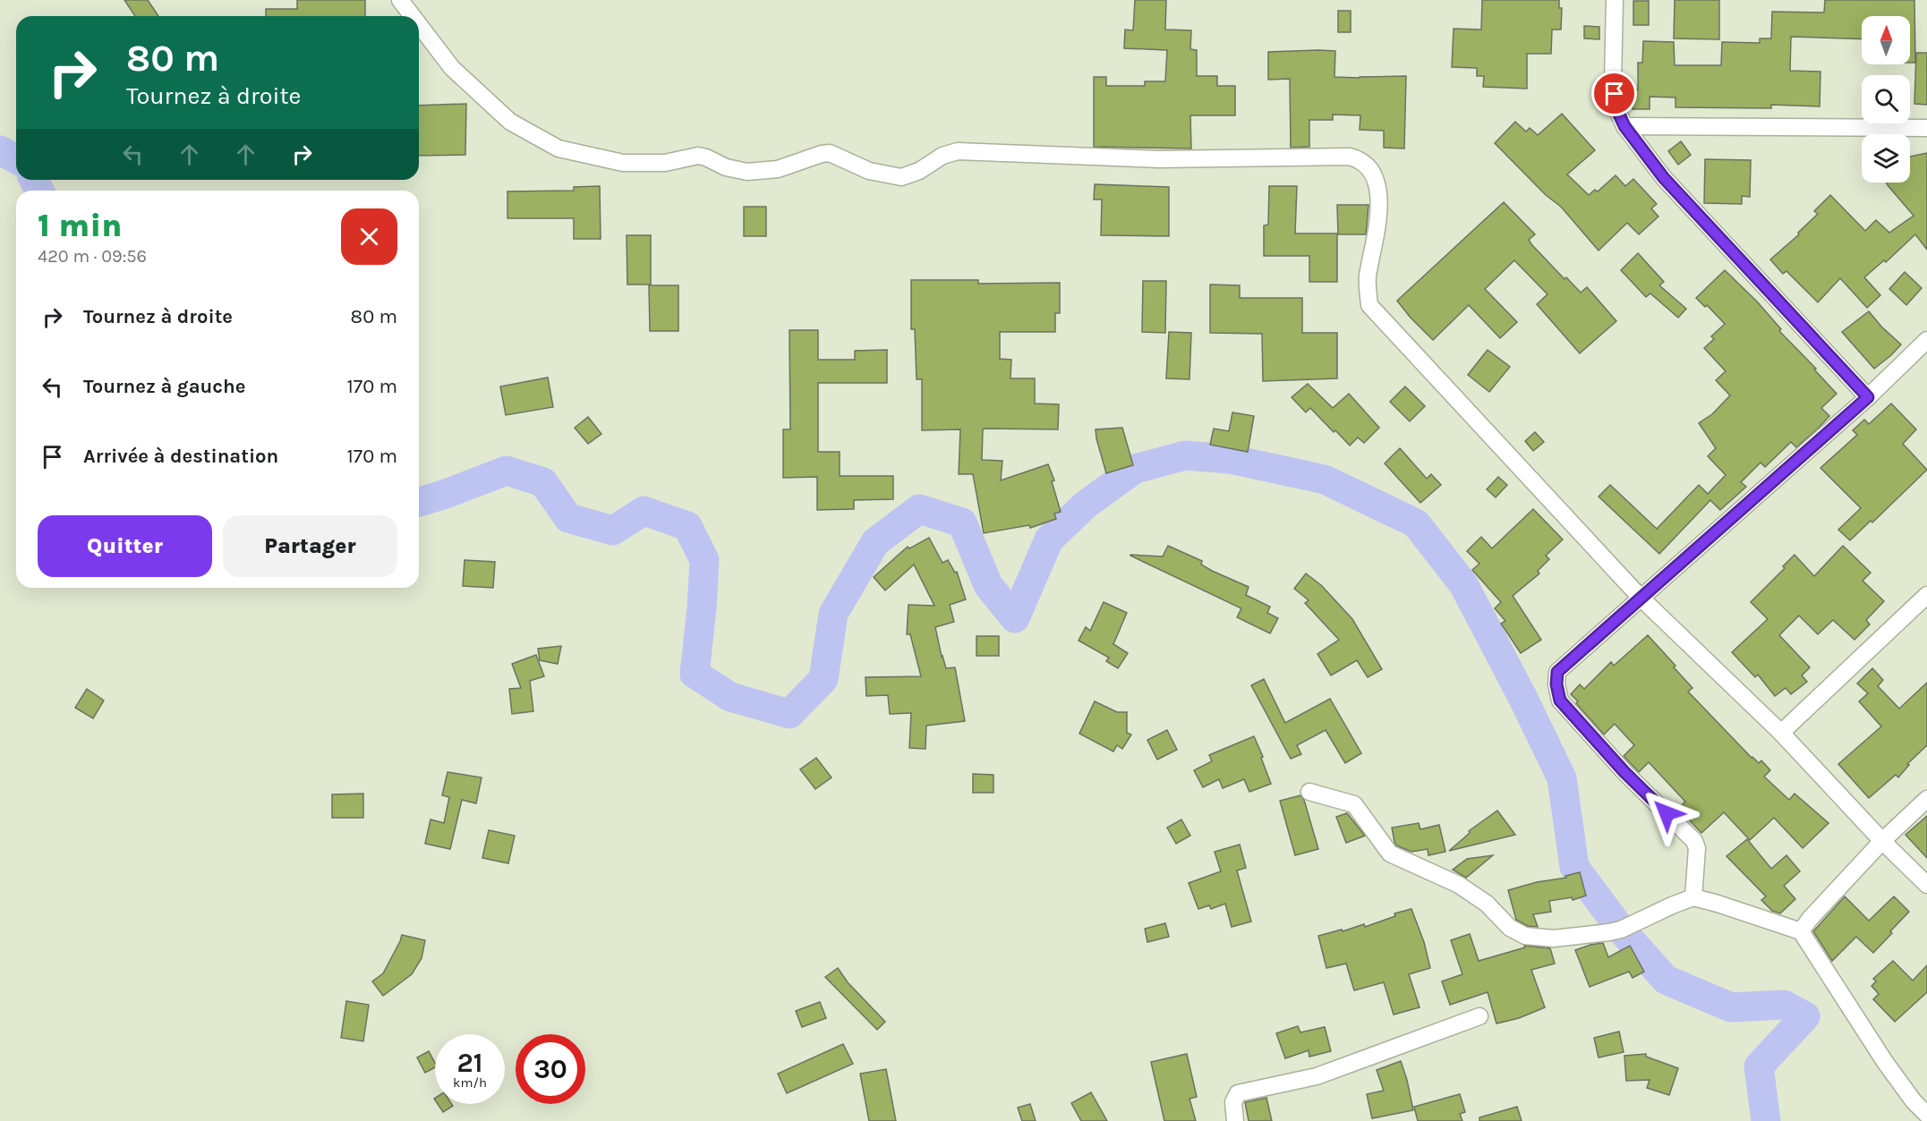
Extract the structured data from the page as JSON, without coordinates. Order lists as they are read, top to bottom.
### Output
{
  "north": "top",
  "page": {
    "turn": ["80 m", "Tournez à droite"],
    "heading": ["1 min", "420 m · 09:56"],
    "list": [
      {
        "name": "Tournez à droite",
        "value": "80 m"
      },
      {
        "name": "Tournez à gauche",
        "value": "170 m"
      },
      {
        "name": "Arrivée à destination",
        "value": "170 m"
      }
    ],
    "buttons": ["Quitter", "Partager"],
    "speed": "21 km/h",
    "limit": "30"
  }
}
